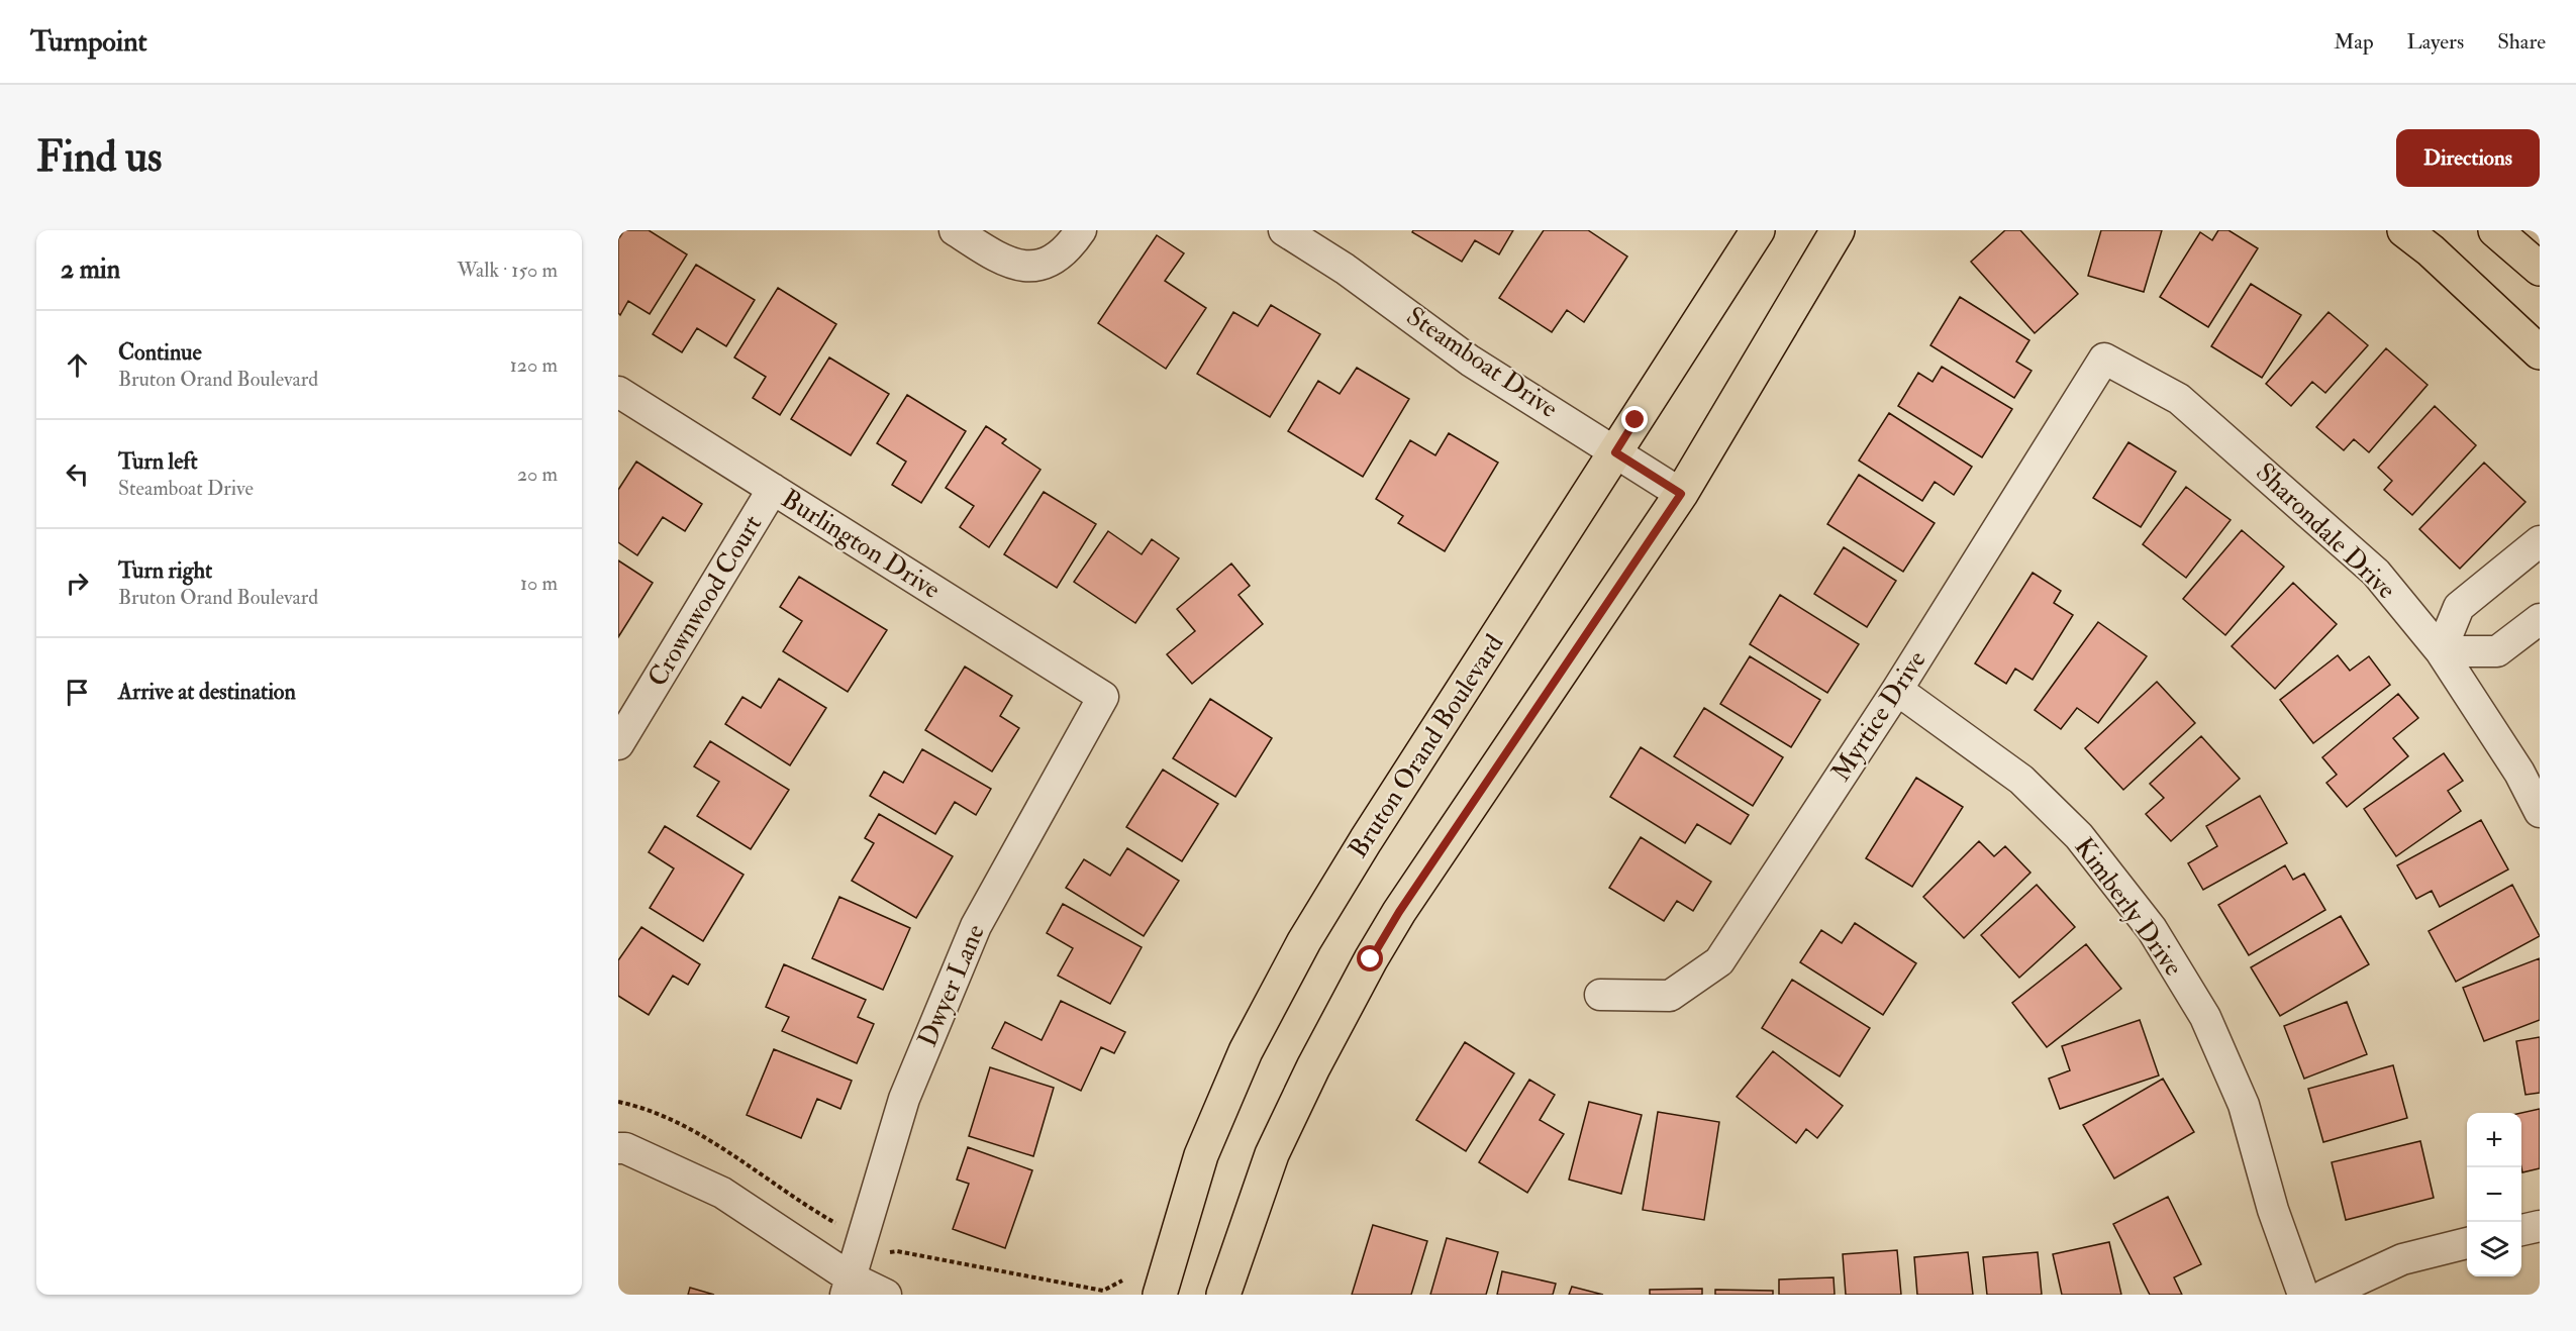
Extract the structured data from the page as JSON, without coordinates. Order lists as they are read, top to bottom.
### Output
{
  "streets": {
    "main road": ["Bruton Orand Boulevard"],
    "street": [
      "Steamboat Drive",
      "Sharondale Drive",
      "Burlington Drive",
      "Crownwood Court",
      "Myrtice Drive",
      "Kimberly Drive",
      "Dwyer Lane"
    ]
  },
  "crossings": [
    ["Steamboat Drive", "Bruton Orand Boulevard"],
    ["Sharondale Drive", "Myrtice Drive"],
    ["Burlington Drive", "Crownwood Court"],
    ["Burlington Drive", "Dwyer Lane"],
    ["Myrtice Drive", "Kimberly Drive"]
  ],
  "page": {
    "header": "Turnpoint",
    "nav": ["Map", "Layers", "Share"],
    "buttons": "Directions",
    "title": "Find us",
    "heading": ["2 min", "Walk · 150 m"],
    "list": [
      ["Continue", "Bruton Orand Boulevard", "120 m"],
      ["Turn left", "Steamboat Drive", "20 m"],
      ["Turn right", "Bruton Orand Boulevard", "10 m"],
      "Arrive at destination"
    ],
    "map_buttons": ["+", "−"]
  }
}
